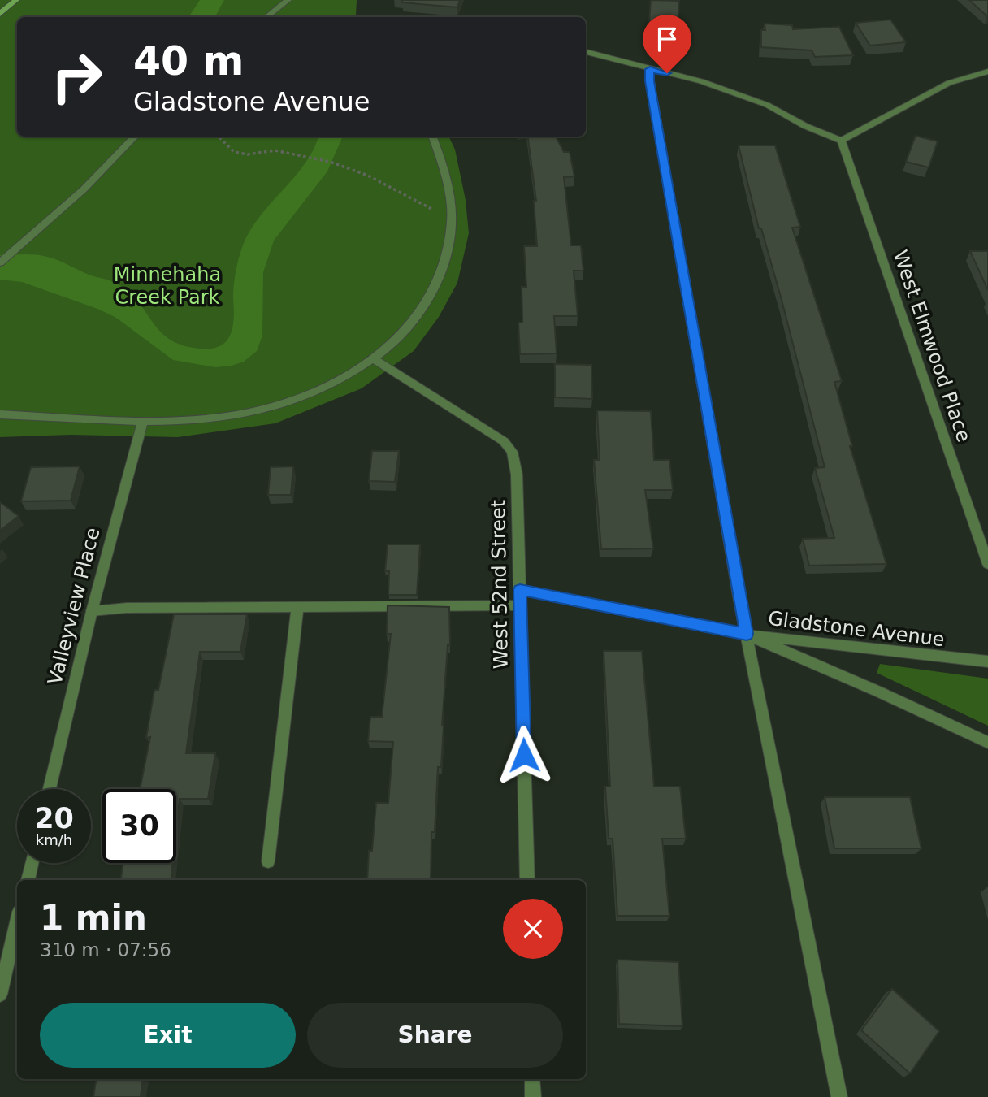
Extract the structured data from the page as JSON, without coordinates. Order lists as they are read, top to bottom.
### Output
{
  "streets": {
    "street": [
      "West Elmwood Place",
      "West 52nd Street",
      "Valleyview Place",
      "Gladstone Avenue"
    ]
  },
  "crossings": [
    ["West 52nd Street", "Gladstone Avenue"]
  ],
  "parks": ["Minnehaha Creek Park"],
  "page": {
    "turn": ["40 m", "Gladstone Avenue"],
    "speed": "20 km/h",
    "limit": "30",
    "heading": ["1 min", "310 m · 07:56"],
    "buttons": ["Exit", "Share"]
  }
}
